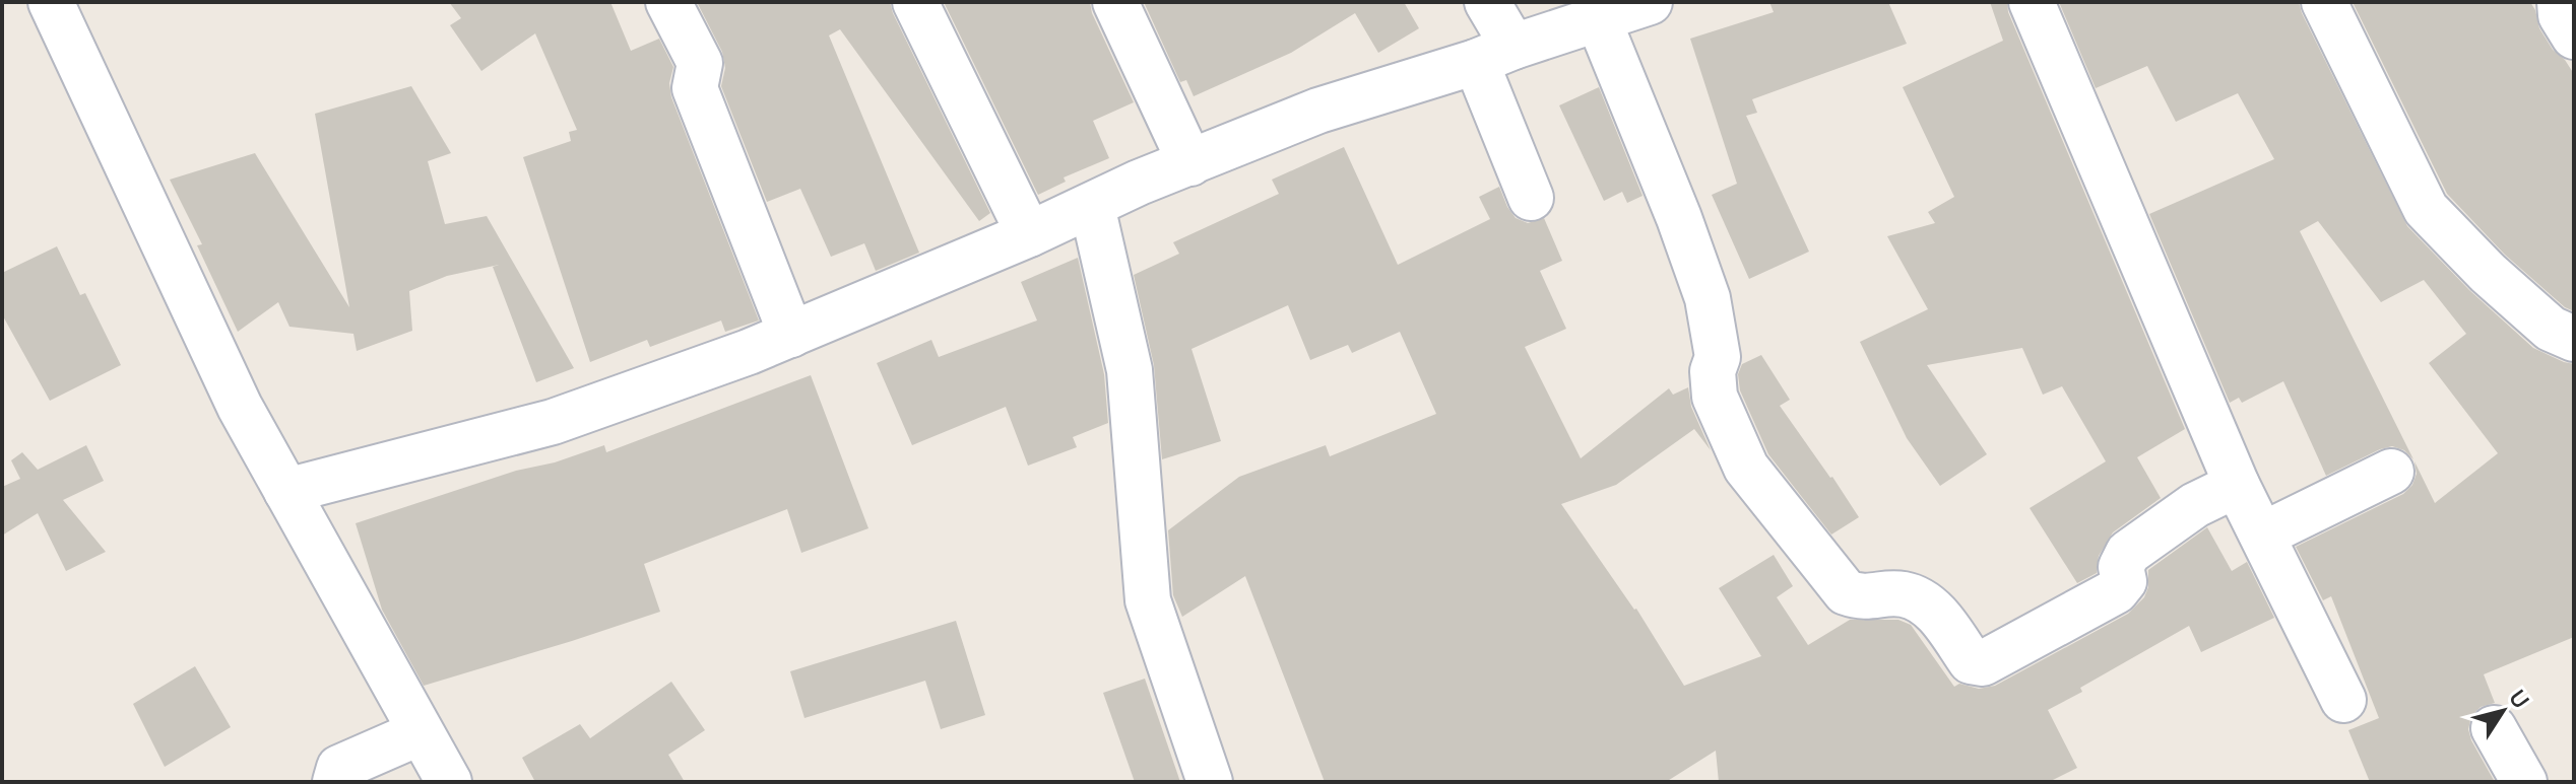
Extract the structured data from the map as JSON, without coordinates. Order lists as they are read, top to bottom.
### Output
{
  "north": "top right"
}
